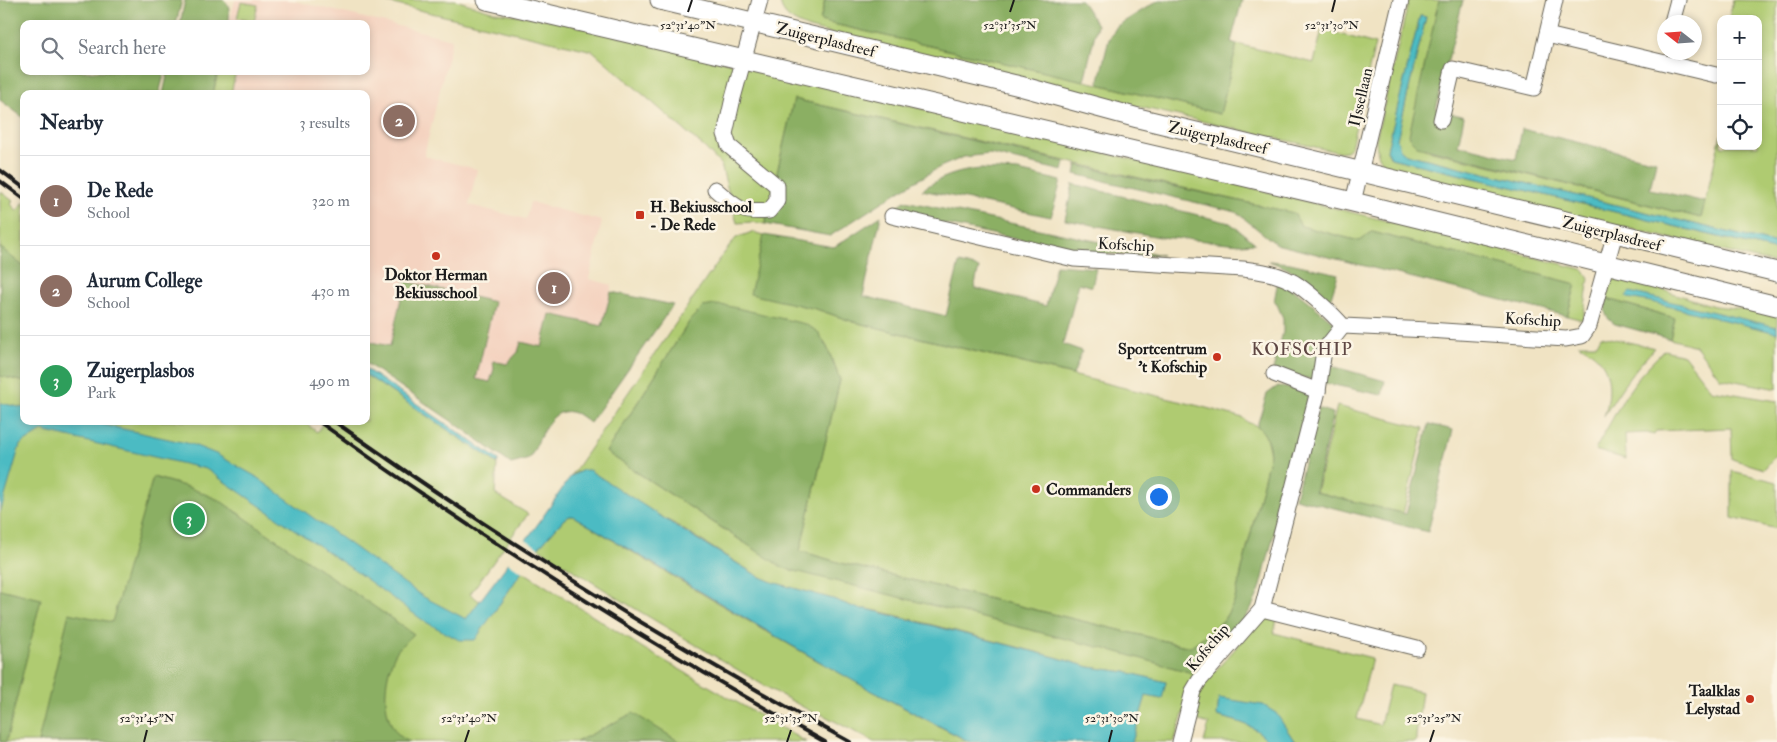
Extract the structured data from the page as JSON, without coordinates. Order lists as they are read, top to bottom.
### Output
{
  "streets": {
    "main road": ["Zuigerplasdreef"],
    "street": ["IJssellaan", "Kofschip"]
  },
  "crossings": [
    ["Zuigerplasdreef", "IJssellaan"],
    ["Zuigerplasdreef", "Kofschip"]
  ],
  "districts": ["KOFSCHIP"],
  "places": {
    "transit": ["H. Bekiusschool - De Rede"],
    "other": [
      "Doktor Herman Bekiusschool",
      "Sportcentrum 't Kofschip",
      "Commanders",
      "Taalklas Lelystad"
    ]
  },
  "north": "left",
  "page": {
    "map_buttons": ["+", "−"],
    "search": "Search here",
    "heading": ["Nearby", "3 results"],
    "pins": ["2", "1", "3"],
    "list": [
      {
        "mark": "1",
        "name": "De Rede",
        "note": "School",
        "value": "320 m"
      },
      {
        "mark": "2",
        "name": "Aurum College",
        "note": "School",
        "value": "430 m"
      },
      {
        "mark": "3",
        "name": "Zuigerplasbos",
        "note": "Park",
        "value": "490 m"
      }
    ]
  },
  "coordinates": [
    "52°31'40\"N",
    "52°31'35\"N",
    "52°31'30\"N",
    "52°31'45\"N",
    "52°31'25\"N"
  ]
}
